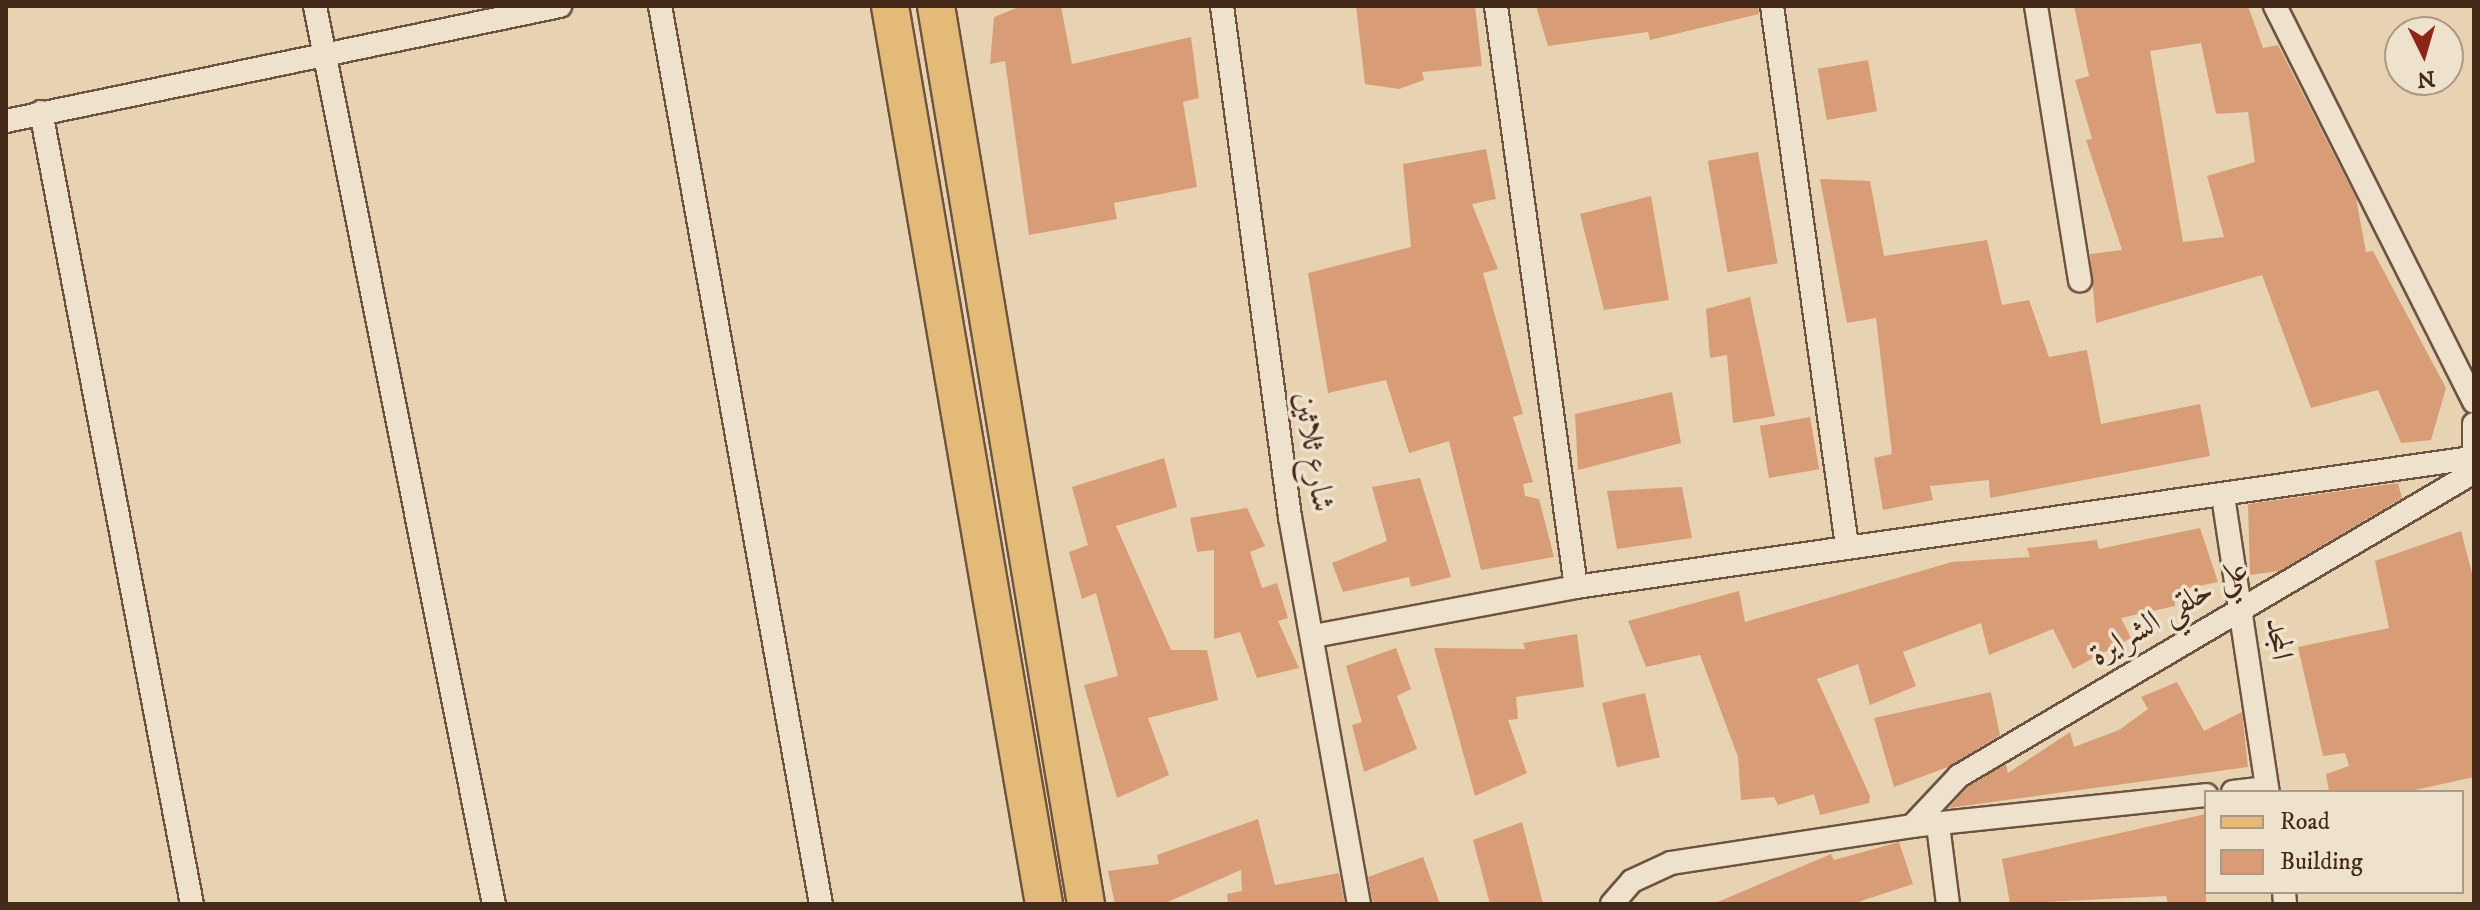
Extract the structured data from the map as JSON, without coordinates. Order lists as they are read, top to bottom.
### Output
{
  "streets": {
    "street": ["شارع ثلاثين", "علي خلقي الشرايرة", "المجد"]
  },
  "crossings": [
    ["علي خلقي الشرايرة", "المجد"]
  ],
  "legend": ["Road", "Building"],
  "north": "bottom"
}
